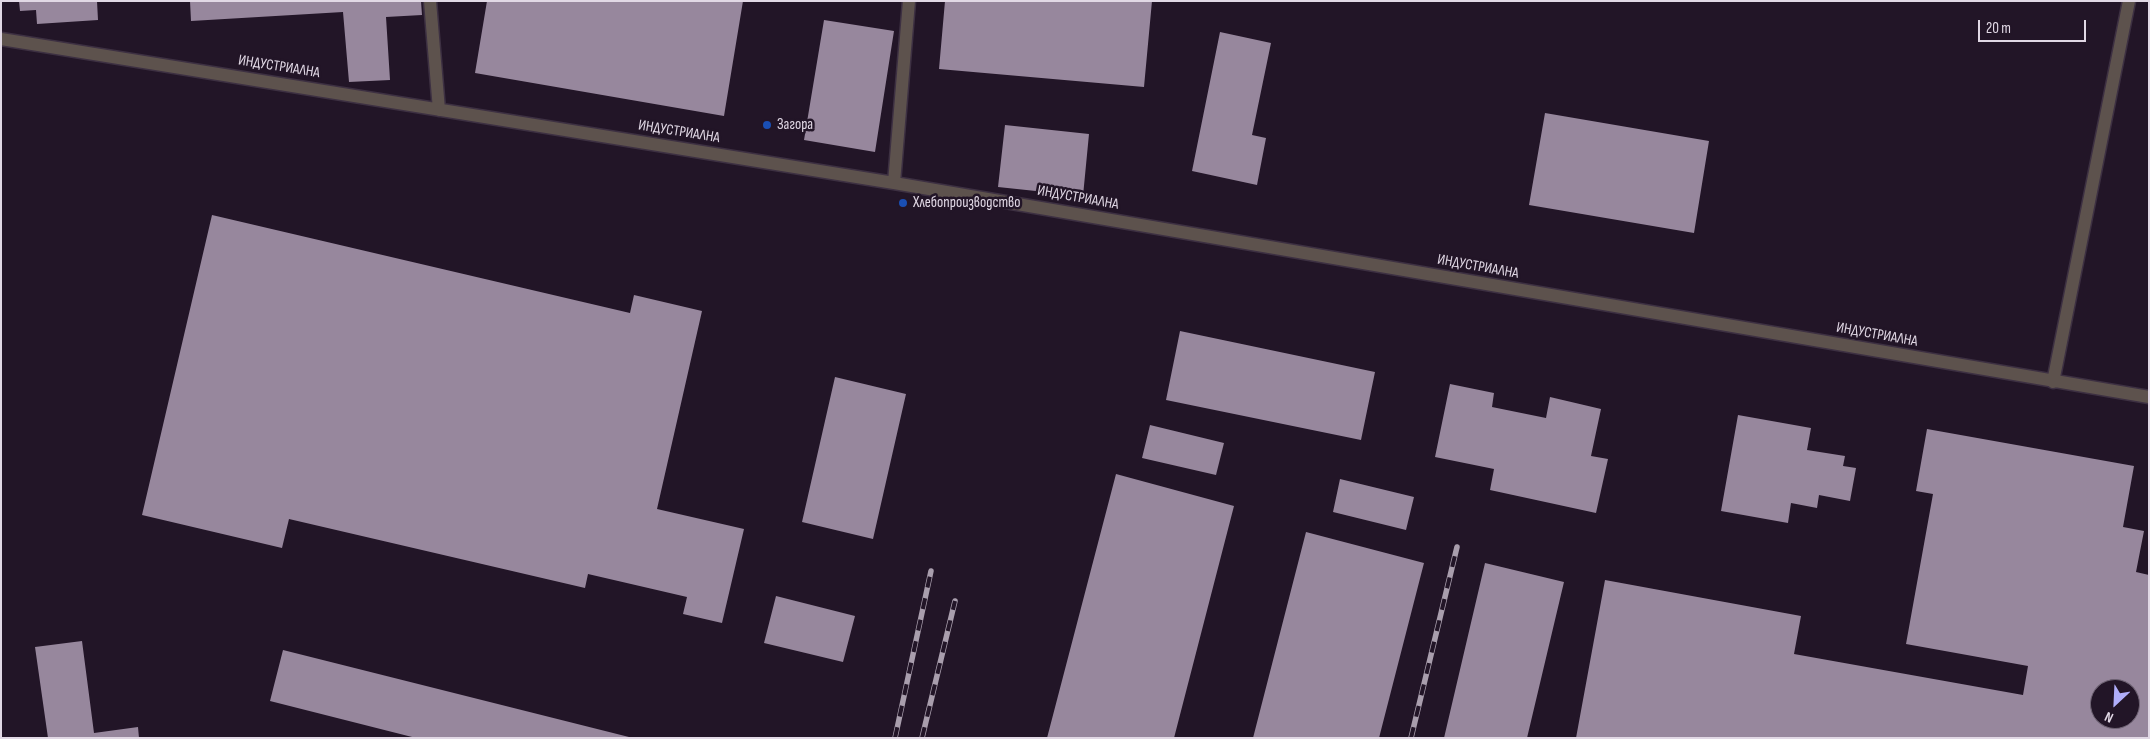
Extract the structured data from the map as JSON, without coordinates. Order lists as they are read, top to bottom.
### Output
{
  "streets": {
    "street": ["ИНДУСТРИАЛНА"]
  },
  "places": ["Загора", "Хлебопроизводство"],
  "scale_bar": "20 m",
  "north": "bottom left"
}
